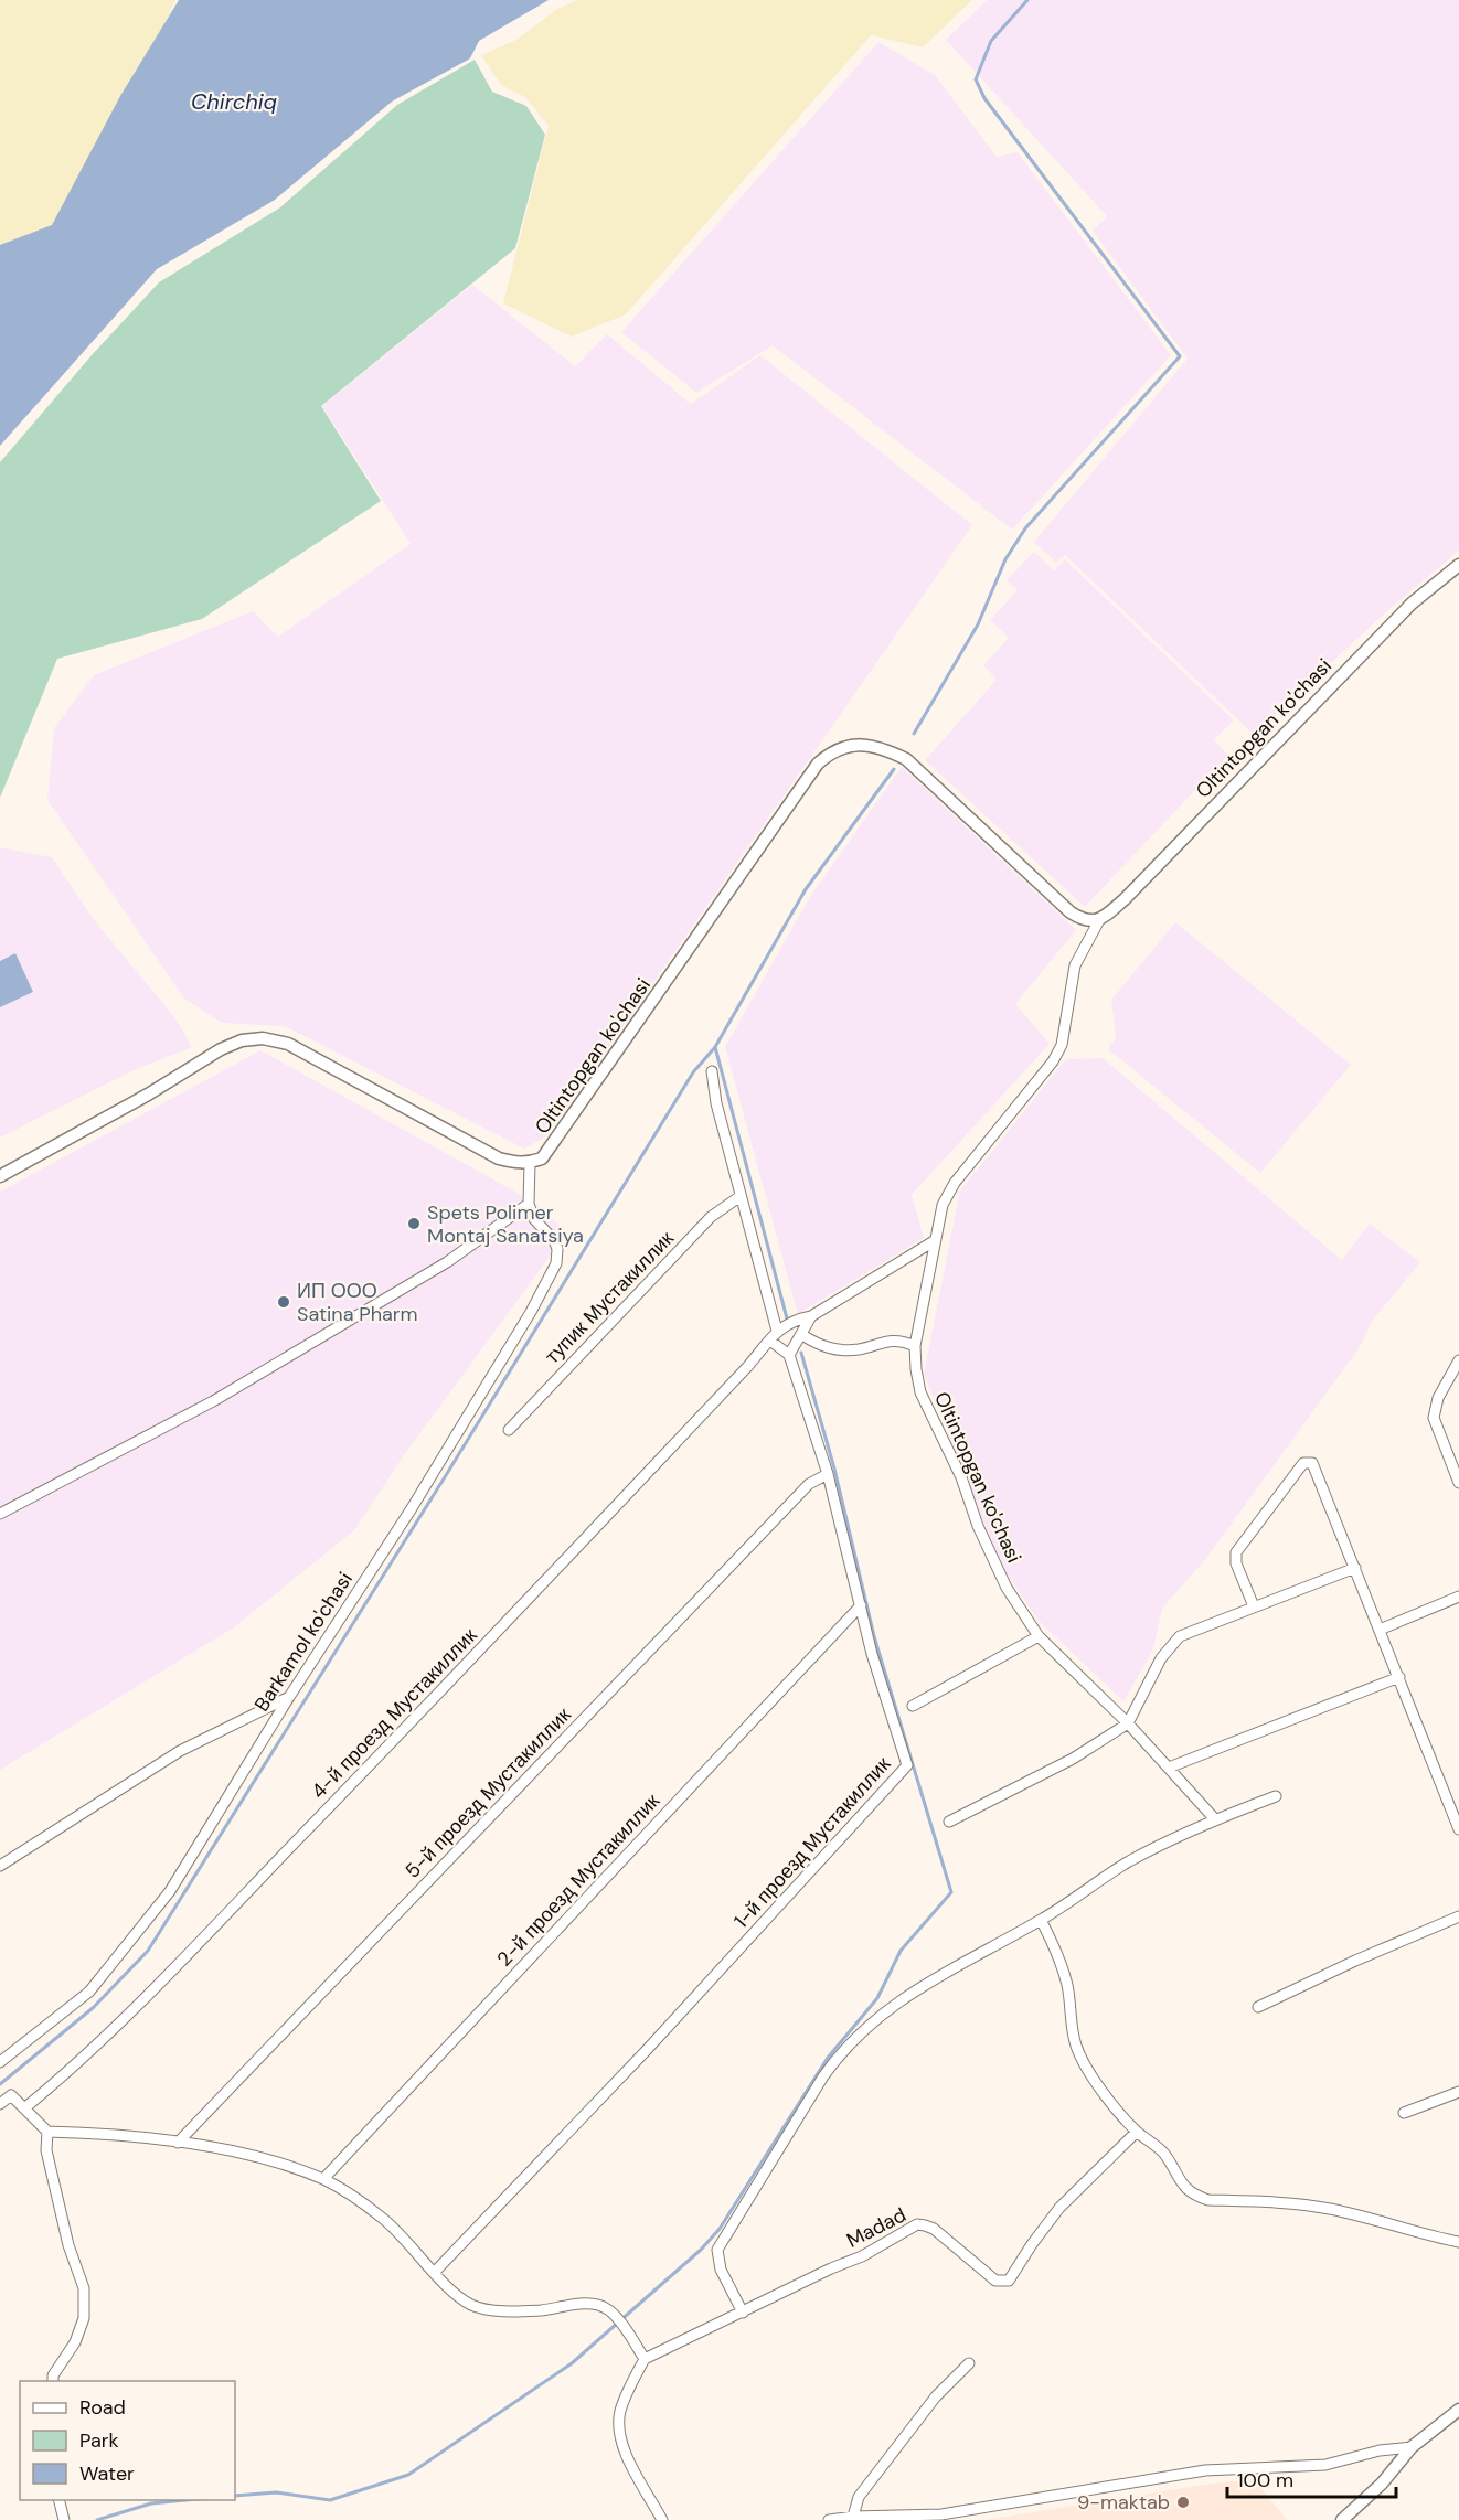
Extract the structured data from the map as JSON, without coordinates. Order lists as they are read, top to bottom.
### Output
{
  "streets": {
    "street": [
      "Oltintopgan ko'chasi",
      "тупик Мустакиллик",
      "Barkamol ko'chasi",
      "4-й проезд Мустакиллик",
      "5-й проезд Мустакиллик",
      "1-й проезд Мустакиллик",
      "2-й проезд Мустакиллик",
      "Madad"
    ]
  },
  "crossings": [
    ["5-й проезд Мустакиллик", "1-й проезд Мустакиллик"],
    ["1-й проезд Мустакиллик", "2-й проезд Мустакиллик"]
  ],
  "water": ["Chirchiq"],
  "places": ["Spets Polimer Montaj Sanatsiya", "ИП ООО Satina Pharm", "9-maktab"],
  "legend": ["Road", "Park", "Water"],
  "scale_bar": "100 m"
}
